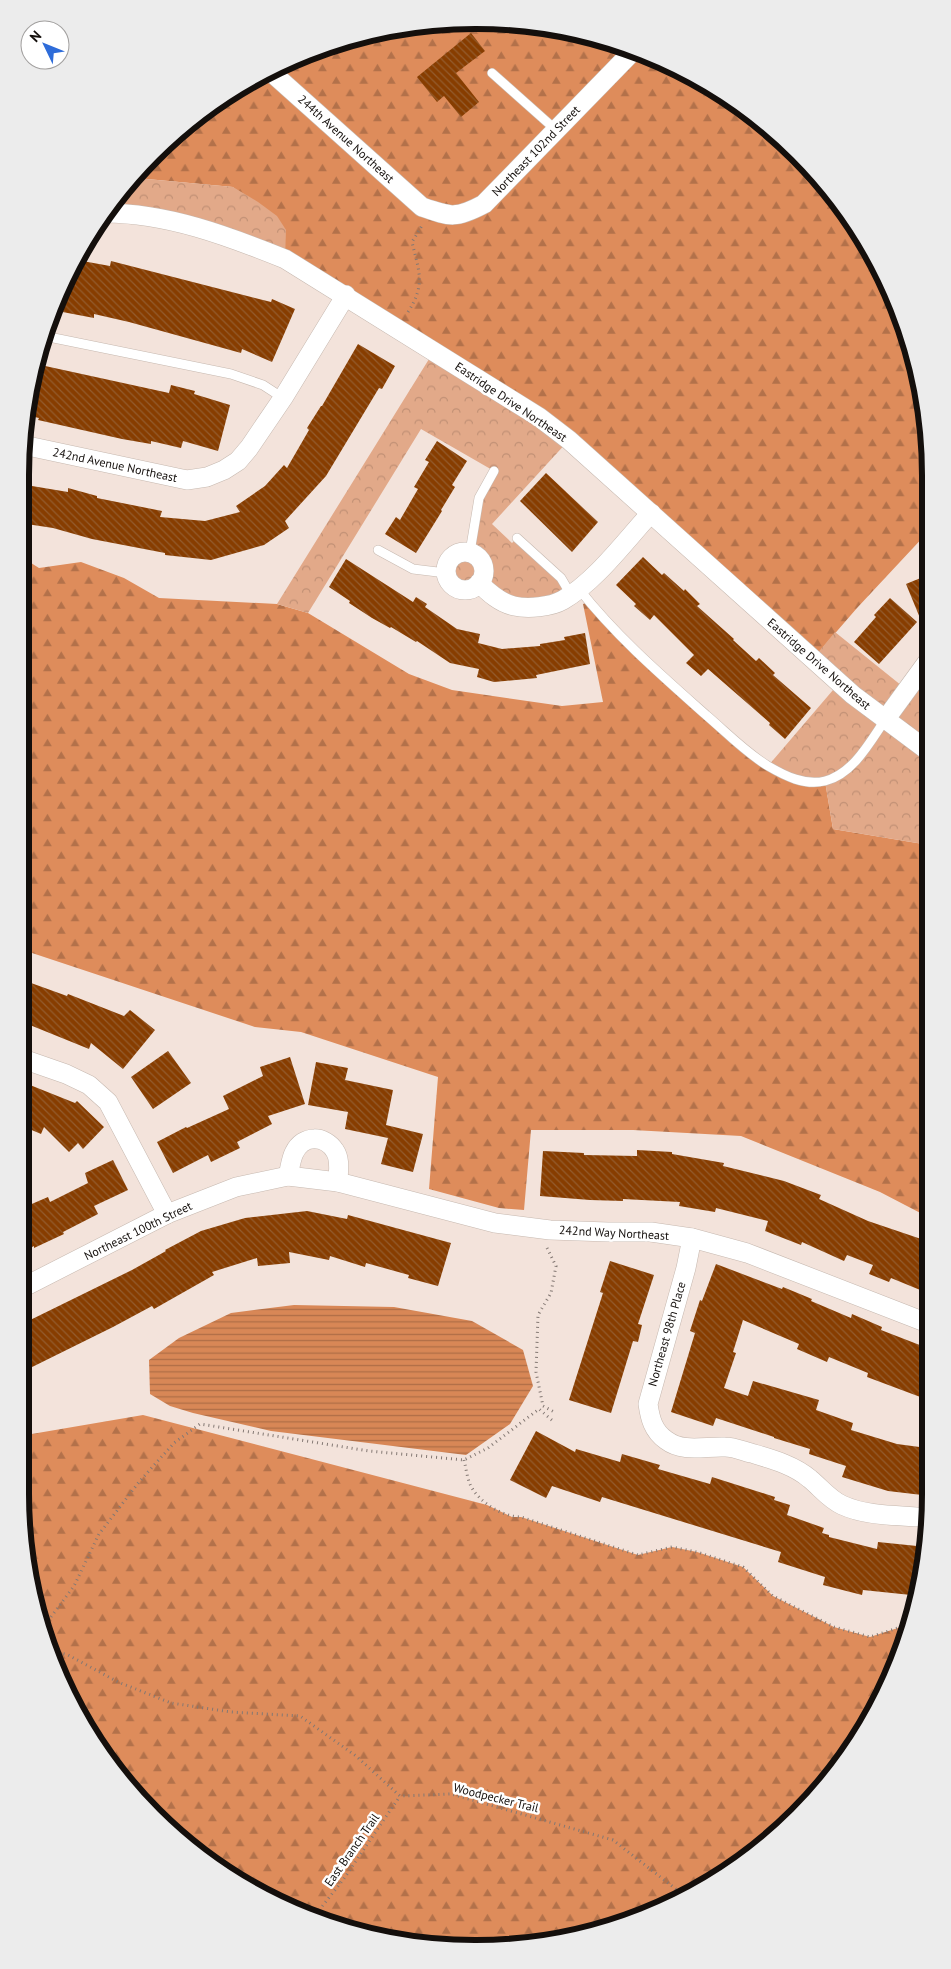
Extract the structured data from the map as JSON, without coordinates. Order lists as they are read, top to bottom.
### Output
{
  "streets": {
    "street": [
      "244th Avenue Northeast",
      "Northeast 102nd Street",
      "Eastridge Drive Northeast",
      "242nd Avenue Northeast",
      "Northeast 100th Street",
      "242nd Way Northeast",
      "Northeast 98th Place"
    ],
    "path": ["Woodpecker Trail", "East Branch Trail"]
  },
  "crossings": [
    ["244th Avenue Northeast", "Northeast 102nd Street"],
    ["Northeast 100th Street", "242nd Way Northeast"],
    ["242nd Way Northeast", "Northeast 98th Place"],
    ["Woodpecker Trail", "East Branch Trail"]
  ],
  "north": "top left"
}
